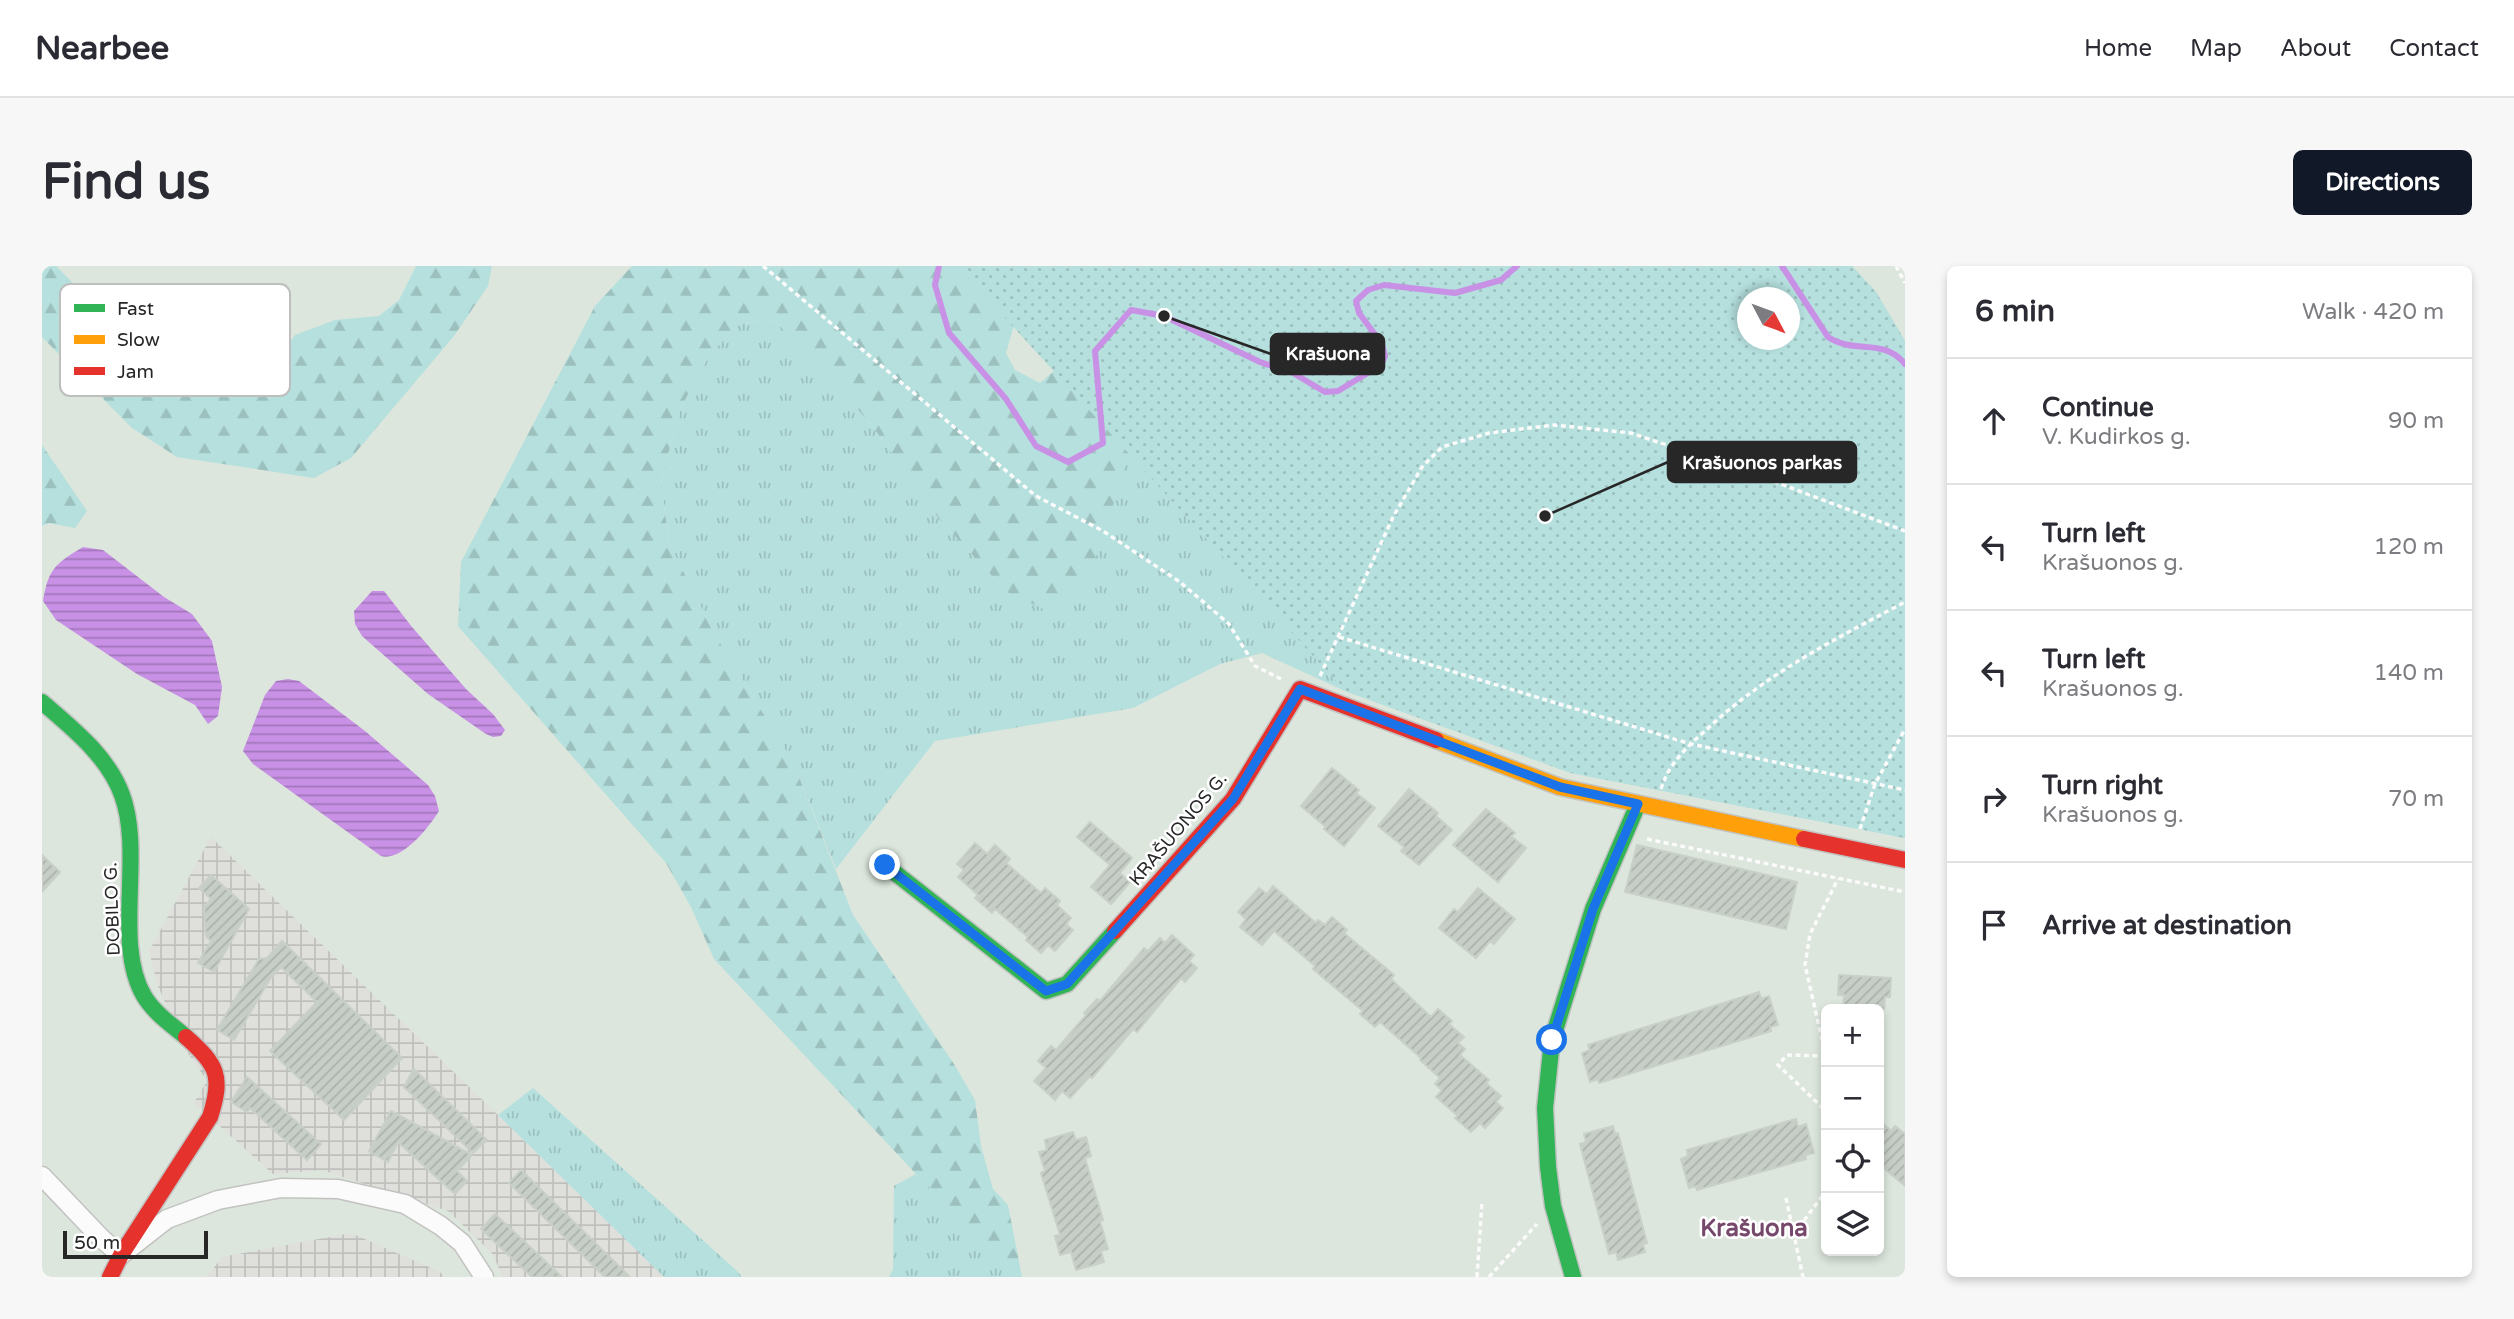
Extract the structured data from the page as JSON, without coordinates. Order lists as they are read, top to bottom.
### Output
{
  "streets": {
    "street": ["KRAŠUONOS G.", "DOBILO G."]
  },
  "districts": ["Krašuona"],
  "places": ["Krašuona", "Krašuonos parkas"],
  "legend": ["Fast", "Slow", "Jam"],
  "scale_bar": "50 m",
  "north": "bottom right",
  "page": {
    "header": "Nearbee",
    "nav": [
      "Home",
      "Map",
      "About",
      "Contact"
    ],
    "buttons": "Directions",
    "title": "Find us",
    "heading": ["6 min", "Walk · 420 m"],
    "list": [
      ["Continue", "V. Kudirkos g.", "90 m"],
      ["Turn left", "Krašuonos g.", "120 m"],
      ["Turn left", "Krašuonos g.", "140 m"],
      ["Turn right", "Krašuonos g.", "70 m"],
      "Arrive at destination"
    ],
    "map_buttons": ["+", "−"],
    "scale": "50 m"
  }
}
